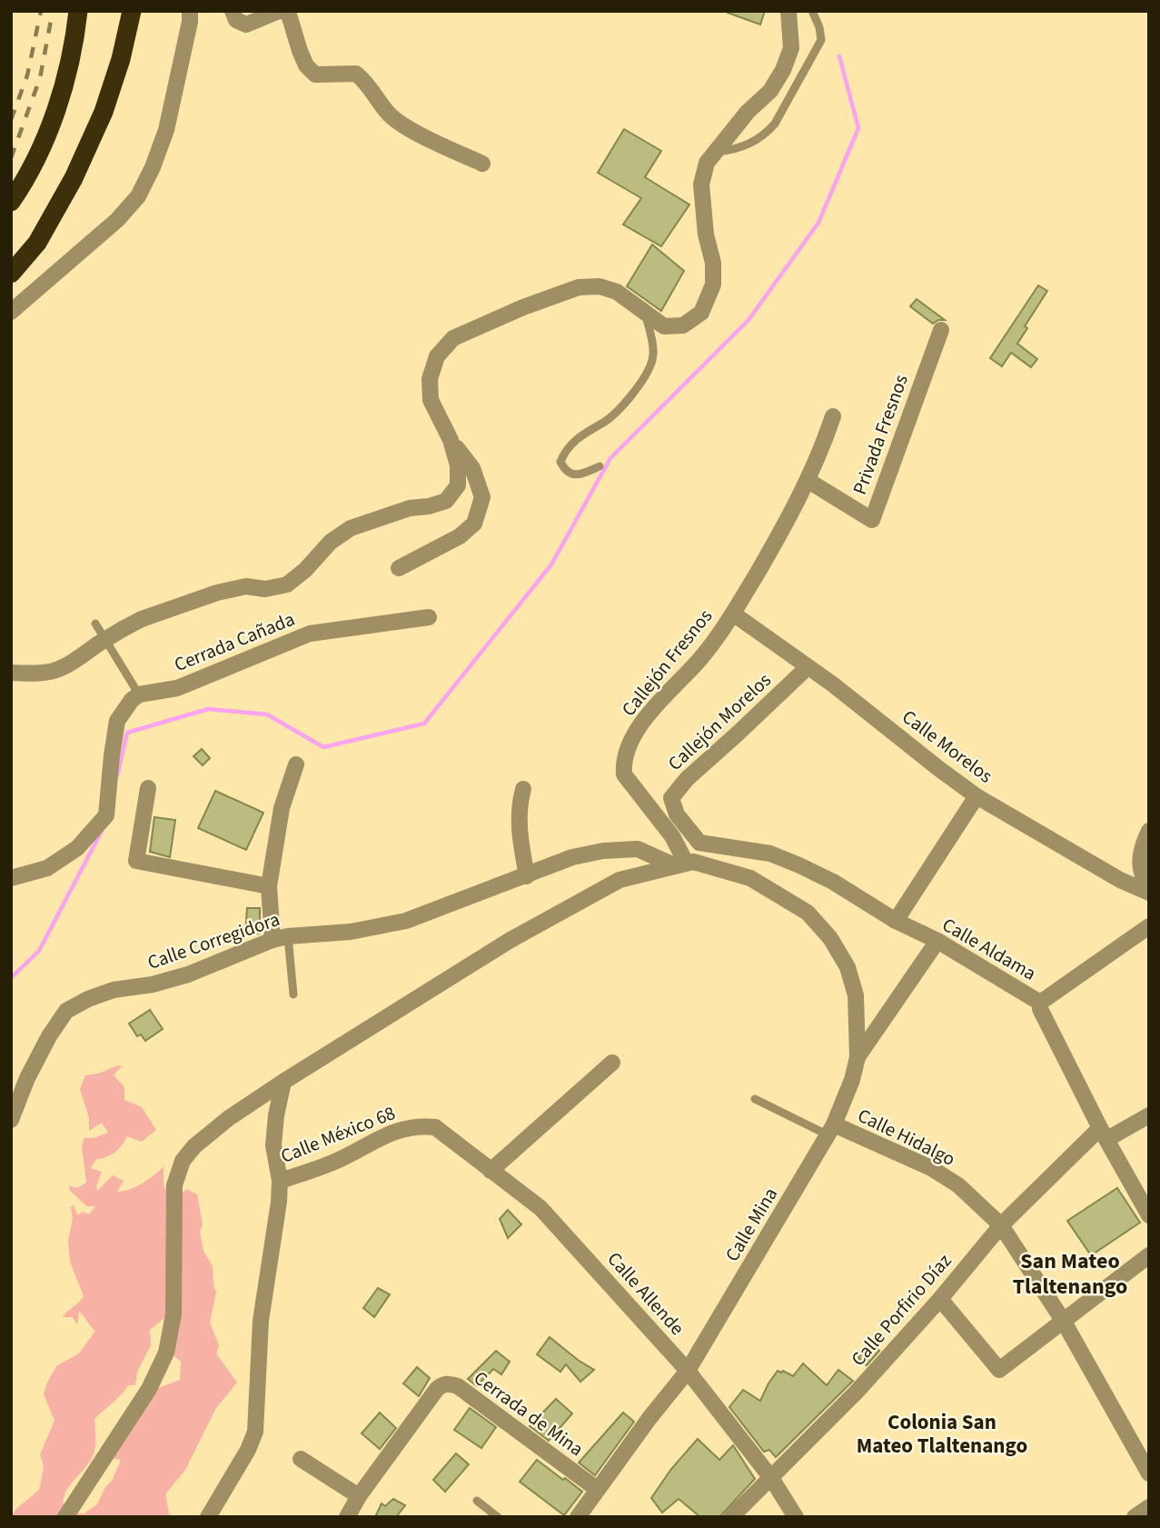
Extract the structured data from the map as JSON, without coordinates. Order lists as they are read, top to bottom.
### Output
{
  "streets": {
    "street": [
      "Privada Fresnos",
      "Cerrada Cañada",
      "Callejón Fresnos",
      "Callejón Morelos",
      "Calle Morelos",
      "Calle Corregidora",
      "Calle Aldama",
      "Calle México 68",
      "Calle Hidalgo",
      "Calle Mina",
      "Calle Allende",
      "Calle Porfirio Díaz",
      "Cerrada de Mina"
    ]
  },
  "crossings": [
    ["Privada Fresnos", "Callejón Fresnos"],
    ["Callejón Fresnos", "Calle Morelos"],
    ["Callejón Fresnos", "Calle Corregidora"],
    ["Callejón Morelos", "Calle Morelos"],
    ["Callejón Morelos", "Calle Aldama"],
    ["Calle Corregidora", "Calle Mina"],
    ["Calle Aldama", "Calle Mina"],
    ["Calle Aldama", "Calle Porfirio Díaz"],
    ["Calle México 68", "Calle Allende"],
    ["Calle Hidalgo", "Calle Mina"],
    ["Calle Hidalgo", "Calle Porfirio Díaz"],
    ["Calle Mina", "Calle Allende"],
    ["Calle Mina", "Cerrada de Mina"],
    ["Calle Allende", "Calle Porfirio Díaz"]
  ],
  "districts": ["San Mateo Tlaltenango", "Colonia San Mateo Tlaltenango"]
}
